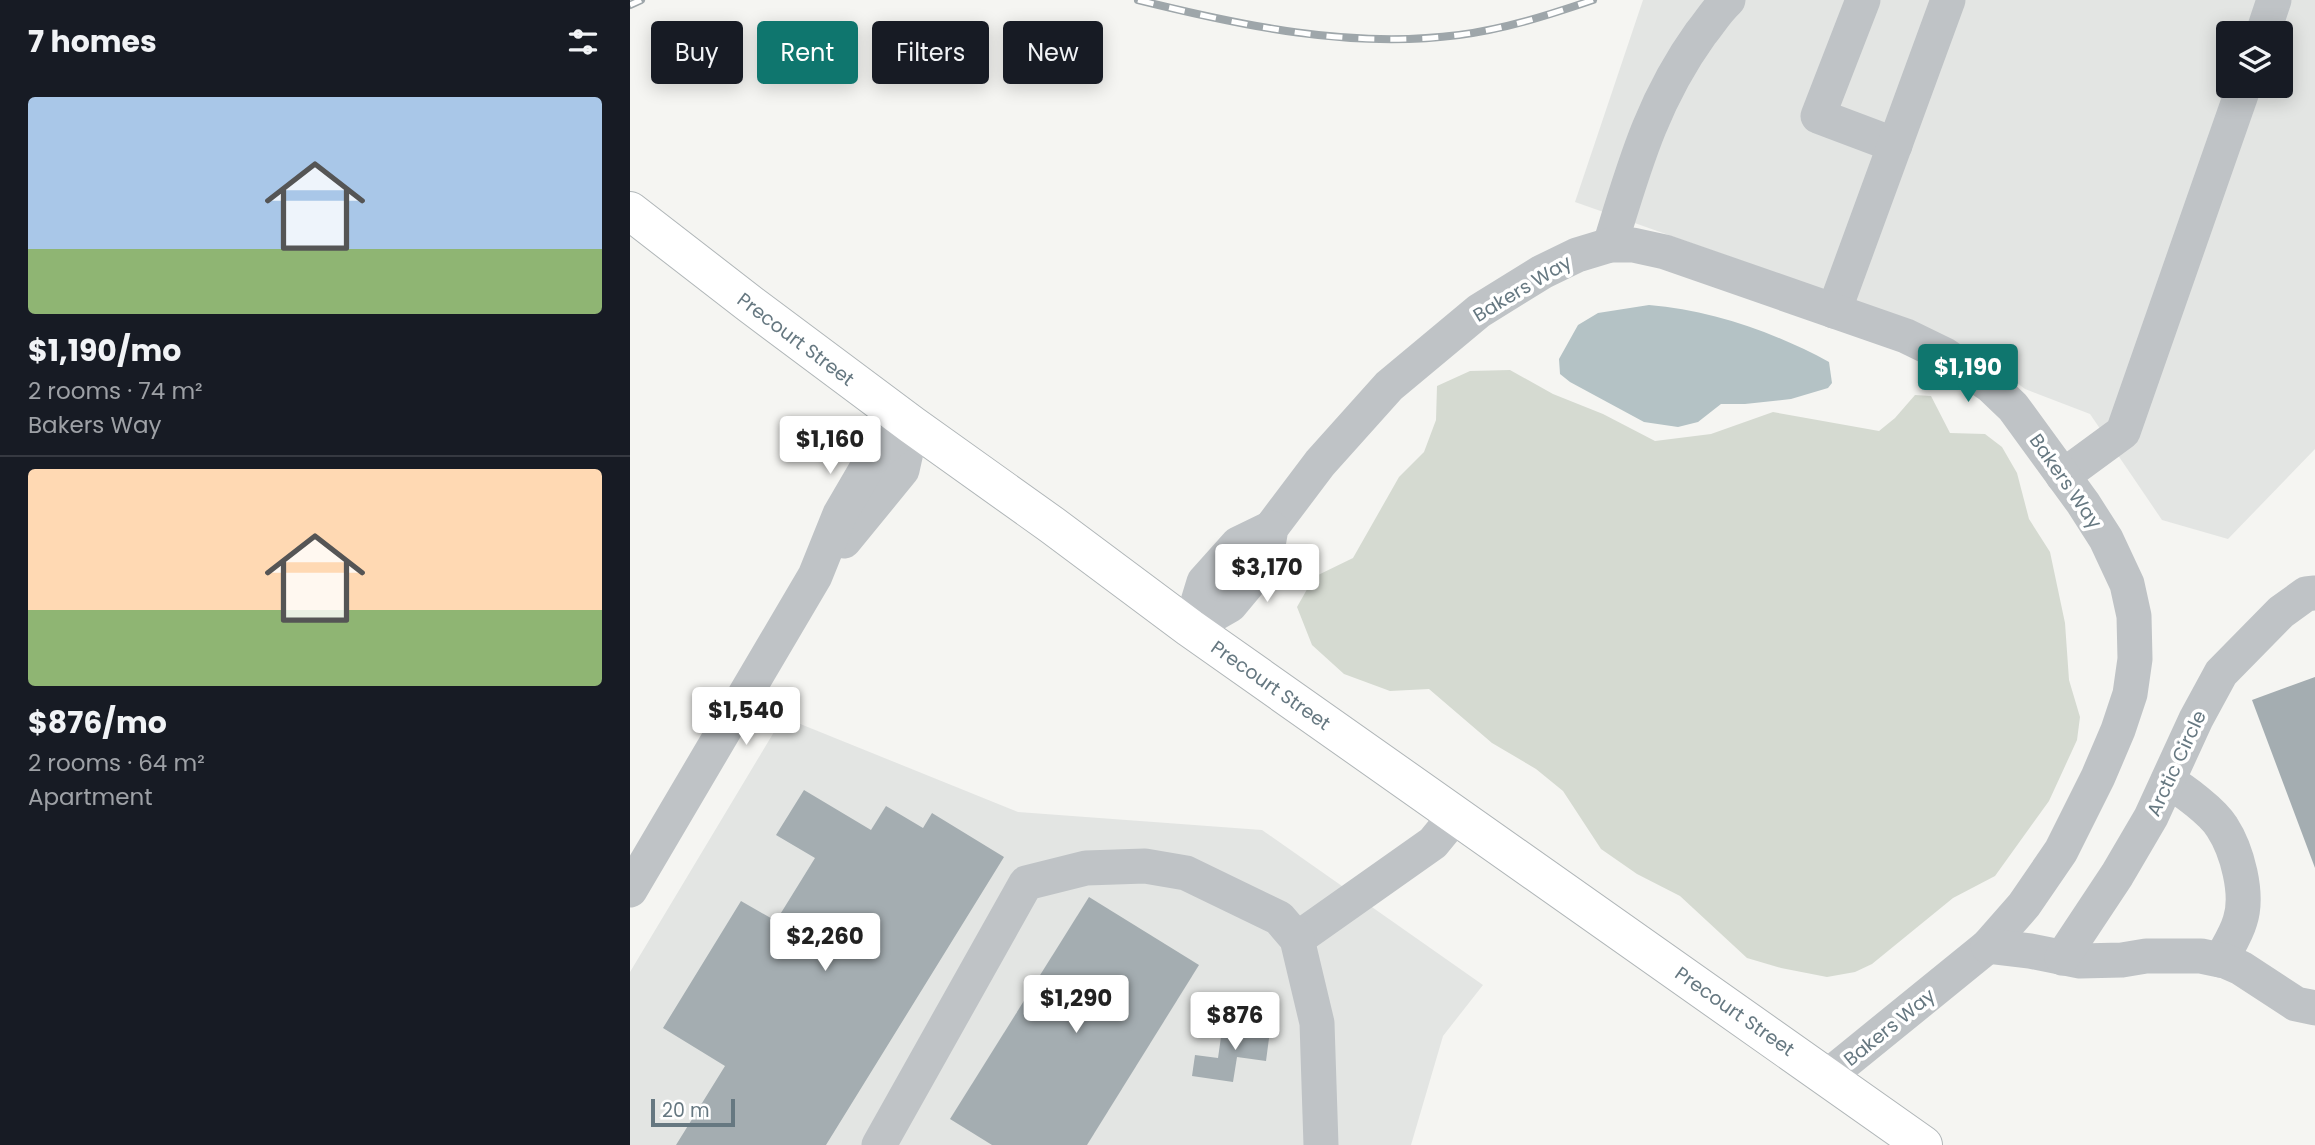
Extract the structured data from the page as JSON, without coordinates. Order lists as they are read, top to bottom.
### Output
{
  "streets": {
    "main road": ["Precourt Street"],
    "street": ["Bakers Way", "Arctic Circle"]
  },
  "crossings": [
    ["Bakers Way", "Precourt Street"]
  ],
  "scale_bar": "20 m",
  "page": {
    "heading": "7 homes",
    "chip": [
      "Buy",
      "Rent",
      "Filters",
      "New"
    ],
    "list": [
      {
        "name": "$1,190/mo",
        "note": "2 rooms · 74 m² · Bakers Way"
      },
      {
        "name": "$876/mo",
        "note": "2 rooms · 64 m² · Apartment"
      }
    ],
    "price": [
      "$1,190",
      "$1,160",
      "$3,170",
      "$1,540",
      "$2,260",
      "$1,290",
      "$876"
    ],
    "scale": "20 m"
  }
}
